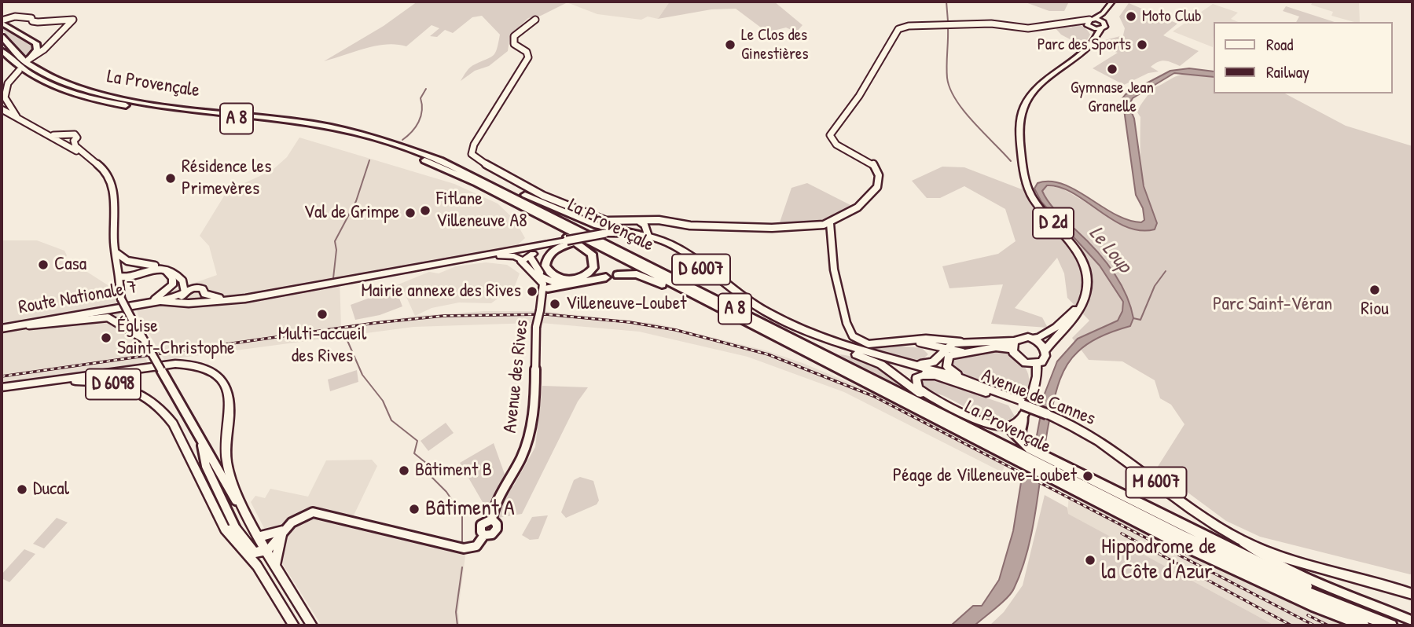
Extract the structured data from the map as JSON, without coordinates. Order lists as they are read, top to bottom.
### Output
{
  "streets": {
    "highway": ["La Provençale", "A 8"],
    "main road": [
      "D 2d",
      "D 6007",
      "Route Nationale 7",
      "D 6098",
      "Avenue de Cannes",
      "M 6007"
    ],
    "street": ["Avenue des Rives"]
  },
  "crossings": [
    ["D 6007", "Avenue de Cannes"]
  ],
  "water": ["Le Loup"],
  "parks": ["Parc Saint-Véran"],
  "places": [
    "Moto Club",
    "Le Clos des Ginestières",
    "Parc des Sports",
    "Gymnase Jean Granelle",
    "Résidence les Primevères",
    "Fitlane Villeneuve A8",
    "Val de Grimpe",
    "Casa",
    "Riou",
    "Mairie annexe des Rives",
    "Villeneuve-Loubet",
    "Multi-accueil des Rives",
    "Église Saint-Christophe",
    "Bâtiment B",
    "Péage de Villeneuve-Loubet",
    "Ducal",
    "Bâtiment A",
    "Hippodrome de la Côte d'Azur"
  ],
  "legend": ["Road", "Railway"]
}
